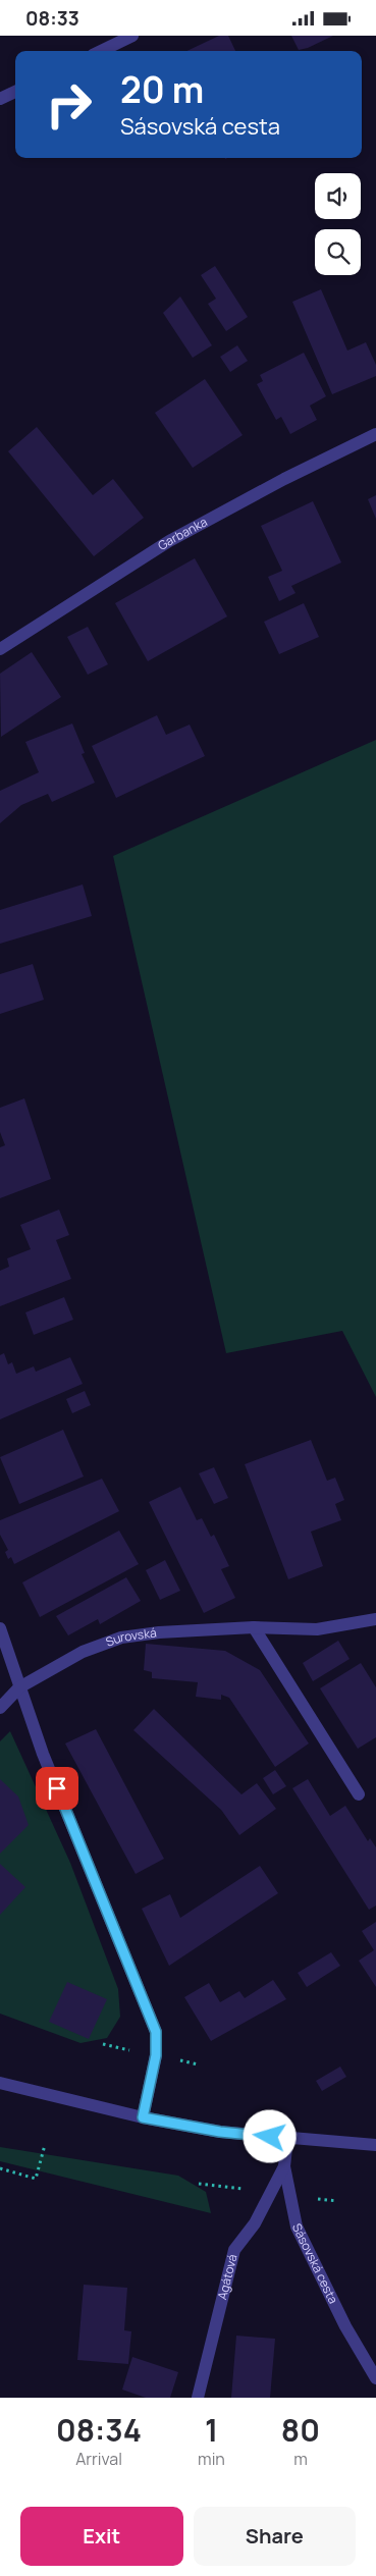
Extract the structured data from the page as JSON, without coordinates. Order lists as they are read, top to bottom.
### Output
{
  "streets": {
    "street": [
      "Garbanka",
      "Surovská",
      "Sásovská cesta",
      "Agátová"
    ]
  },
  "crossings": [
    ["Sásovská cesta", "Agátová"]
  ],
  "page": {
    "status": "08:33",
    "turn": ["20 m", "Sásovská cesta"],
    "eta": [
      "08:34",
      "Arrival",
      "1",
      "min",
      "80",
      "m"
    ],
    "buttons": ["Exit", "Share"]
  }
}
